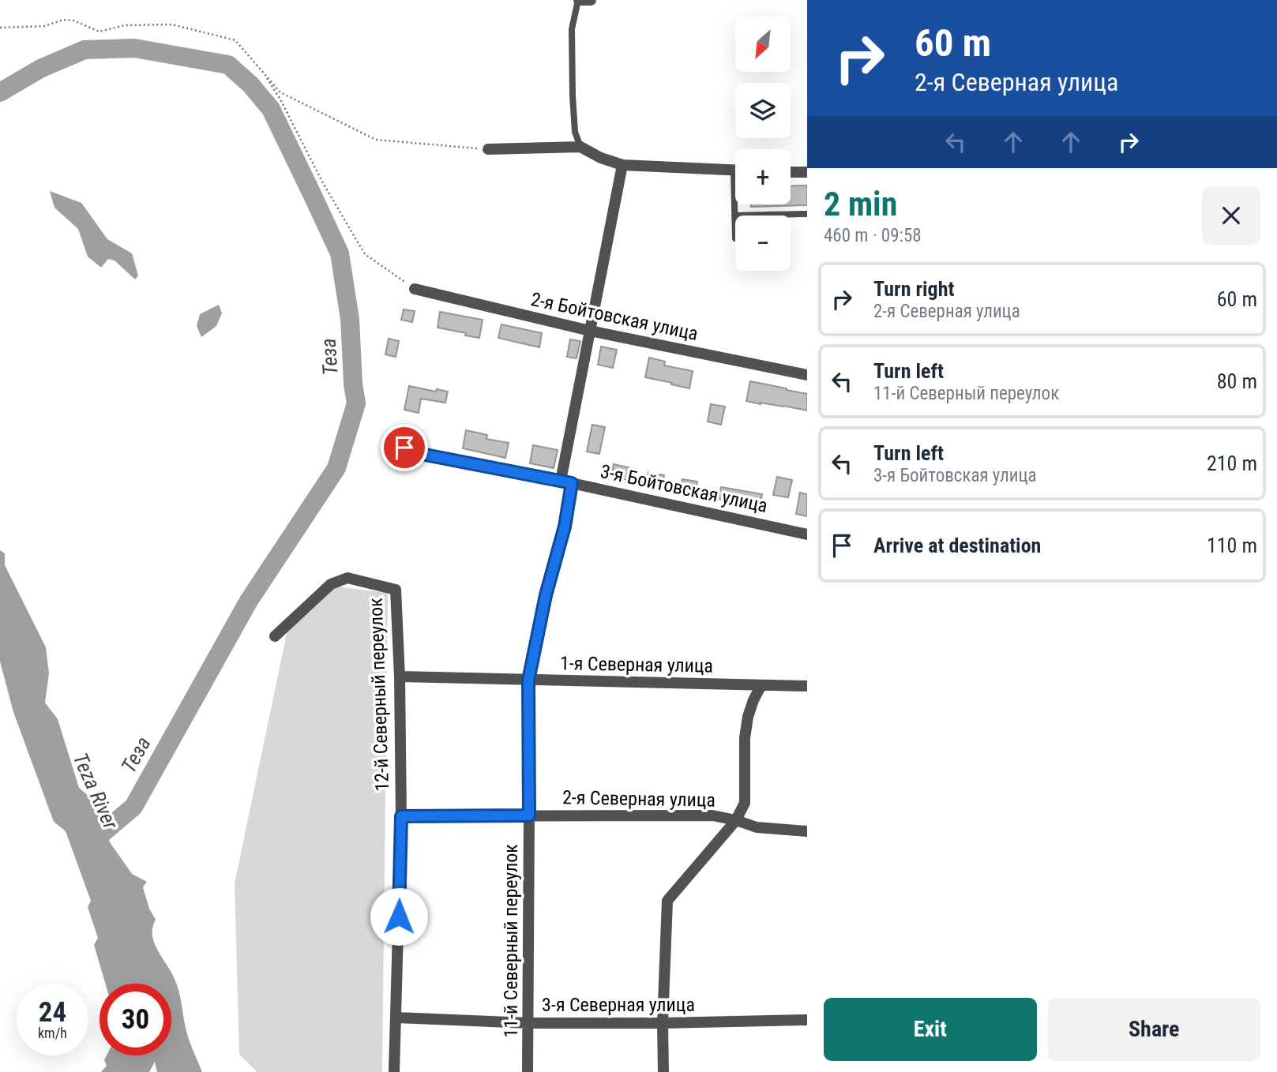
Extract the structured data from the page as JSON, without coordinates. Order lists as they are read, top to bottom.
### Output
{
  "streets": {
    "street": [
      "2-я Бойтовская улица",
      "3-я Бойтовская улица",
      "1-я Северная улица",
      "12-й Северный переулок",
      "2-я Северная улица",
      "11-й Северный переулок",
      "3-я Северная улица"
    ]
  },
  "crossings": [
    ["2-я Бойтовская улица", "11-й Северный переулок"],
    ["3-я Бойтовская улица", "11-й Северный переулок"],
    ["1-я Северная улица", "12-й Северный переулок"],
    ["1-я Северная улица", "11-й Северный переулок"],
    ["12-й Северный переулок", "2-я Северная улица"],
    ["12-й Северный переулок", "3-я Северная улица"],
    ["2-я Северная улица", "11-й Северный переулок"],
    ["11-й Северный переулок", "3-я Северная улица"]
  ],
  "water": ["Теза", "Teza River"],
  "north": "bottom left",
  "page": {
    "turn": ["60 m", "2-я Северная улица"],
    "map_buttons": ["+", "−"],
    "heading": ["2 min", "460 m · 09:58"],
    "list": [
      {
        "name": "Turn right",
        "note": "2-я Северная улица",
        "value": "60 m"
      },
      {
        "name": "Turn left",
        "note": "11-й Северный переулок",
        "value": "80 m"
      },
      {
        "name": "Turn left",
        "note": "3-я Бойтовская улица",
        "value": "210 m"
      },
      {
        "name": "Arrive at destination",
        "value": "110 m"
      }
    ],
    "speed": "24 km/h",
    "limit": "30",
    "buttons": ["Exit", "Share"]
  }
}
